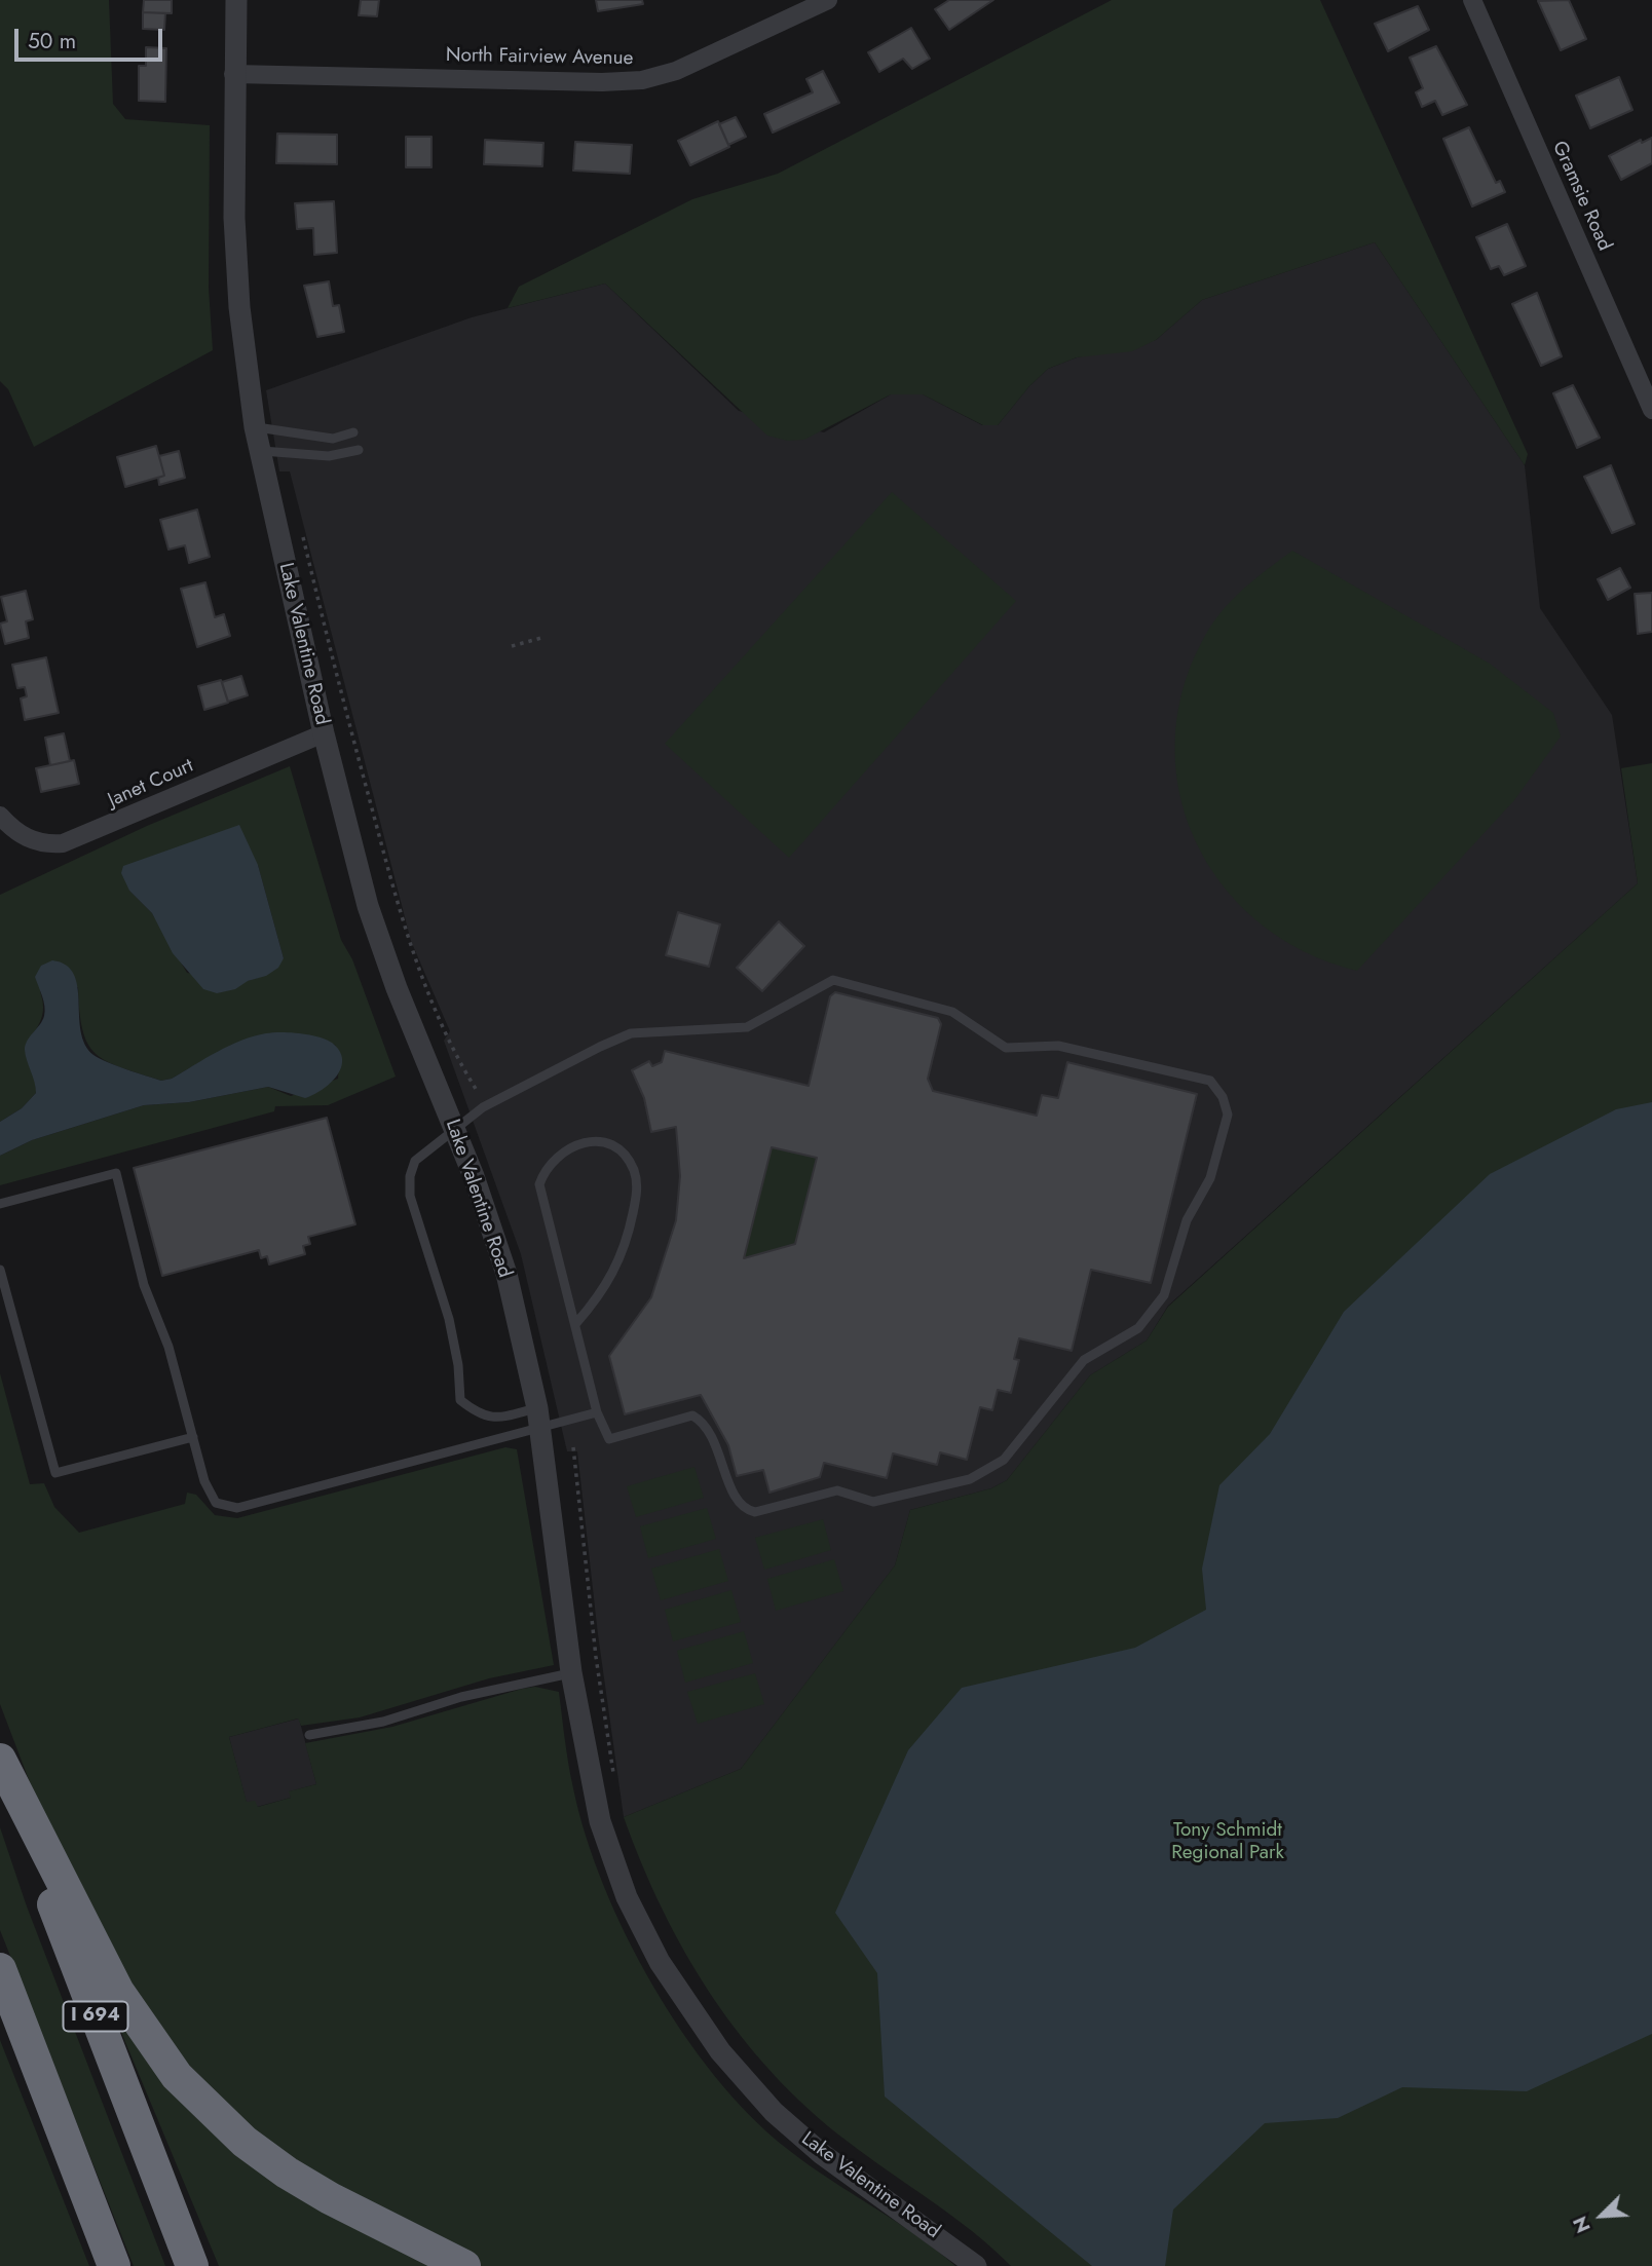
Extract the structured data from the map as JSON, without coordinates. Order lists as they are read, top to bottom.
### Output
{
  "streets": {
    "highway": ["I 694"],
    "street": [
      "North Fairview Avenue",
      "Gramsie Road",
      "Lake Valentine Road",
      "Janet Court"
    ]
  },
  "crossings": [
    ["North Fairview Avenue", "Lake Valentine Road"],
    ["Lake Valentine Road", "Janet Court"]
  ],
  "parks": ["Tony Schmidt Regional Park"],
  "scale_bar": "50 m",
  "north": "bottom left"
}
